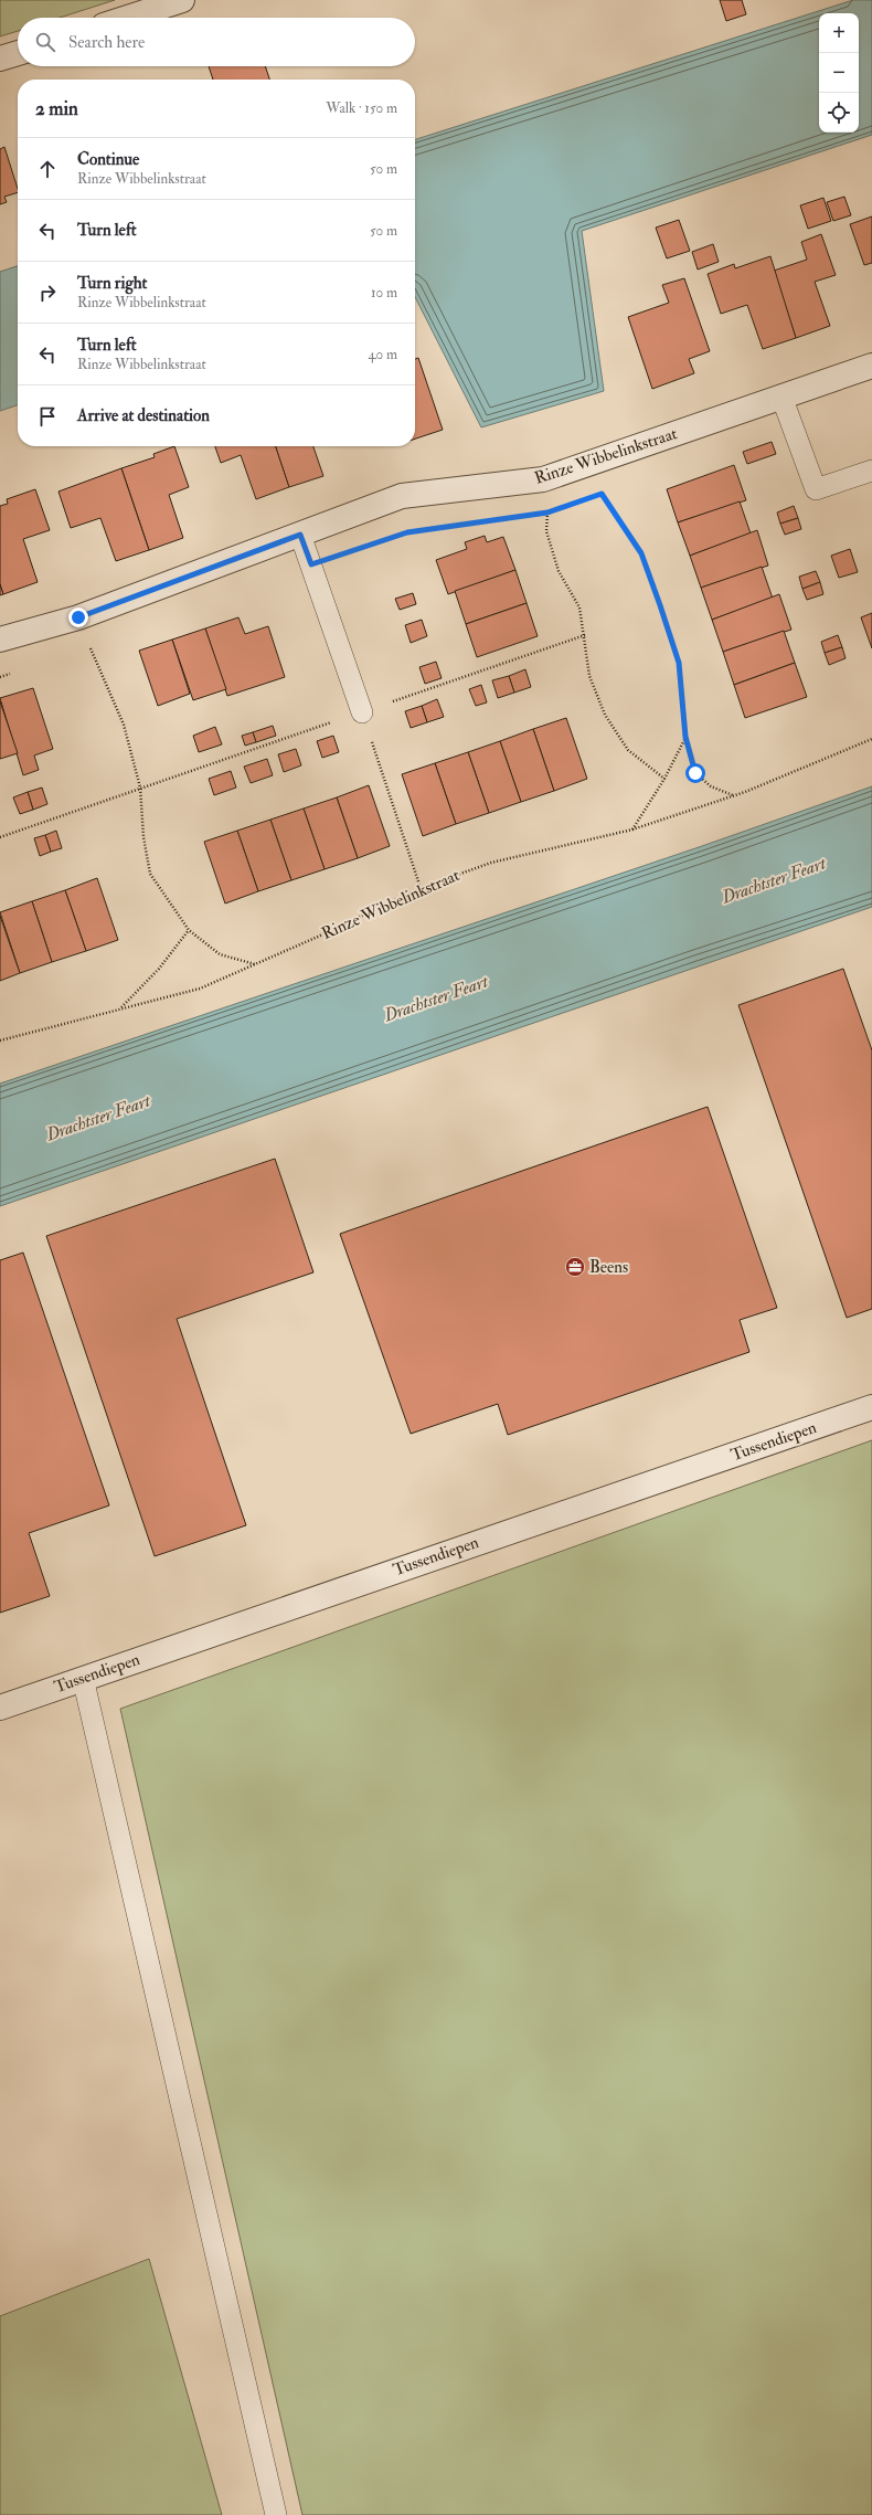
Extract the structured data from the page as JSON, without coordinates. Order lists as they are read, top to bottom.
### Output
{
  "streets": {
    "street": ["Rinze Wibbelinkstraat", "Tussendiepen"]
  },
  "water": ["Drachtster Feart"],
  "places": {
    "office": ["Beens"]
  },
  "page": {
    "map_buttons": ["+", "−"],
    "search": "Search here",
    "heading": ["2 min", "Walk · 150 m"],
    "list": [
      ["Continue", "Rinze Wibbelinkstraat", "50 m"],
      ["Turn left", "50 m"],
      ["Turn right", "Rinze Wibbelinkstraat", "10 m"],
      ["Turn left", "Rinze Wibbelinkstraat", "40 m"],
      "Arrive at destination"
    ]
  }
}
